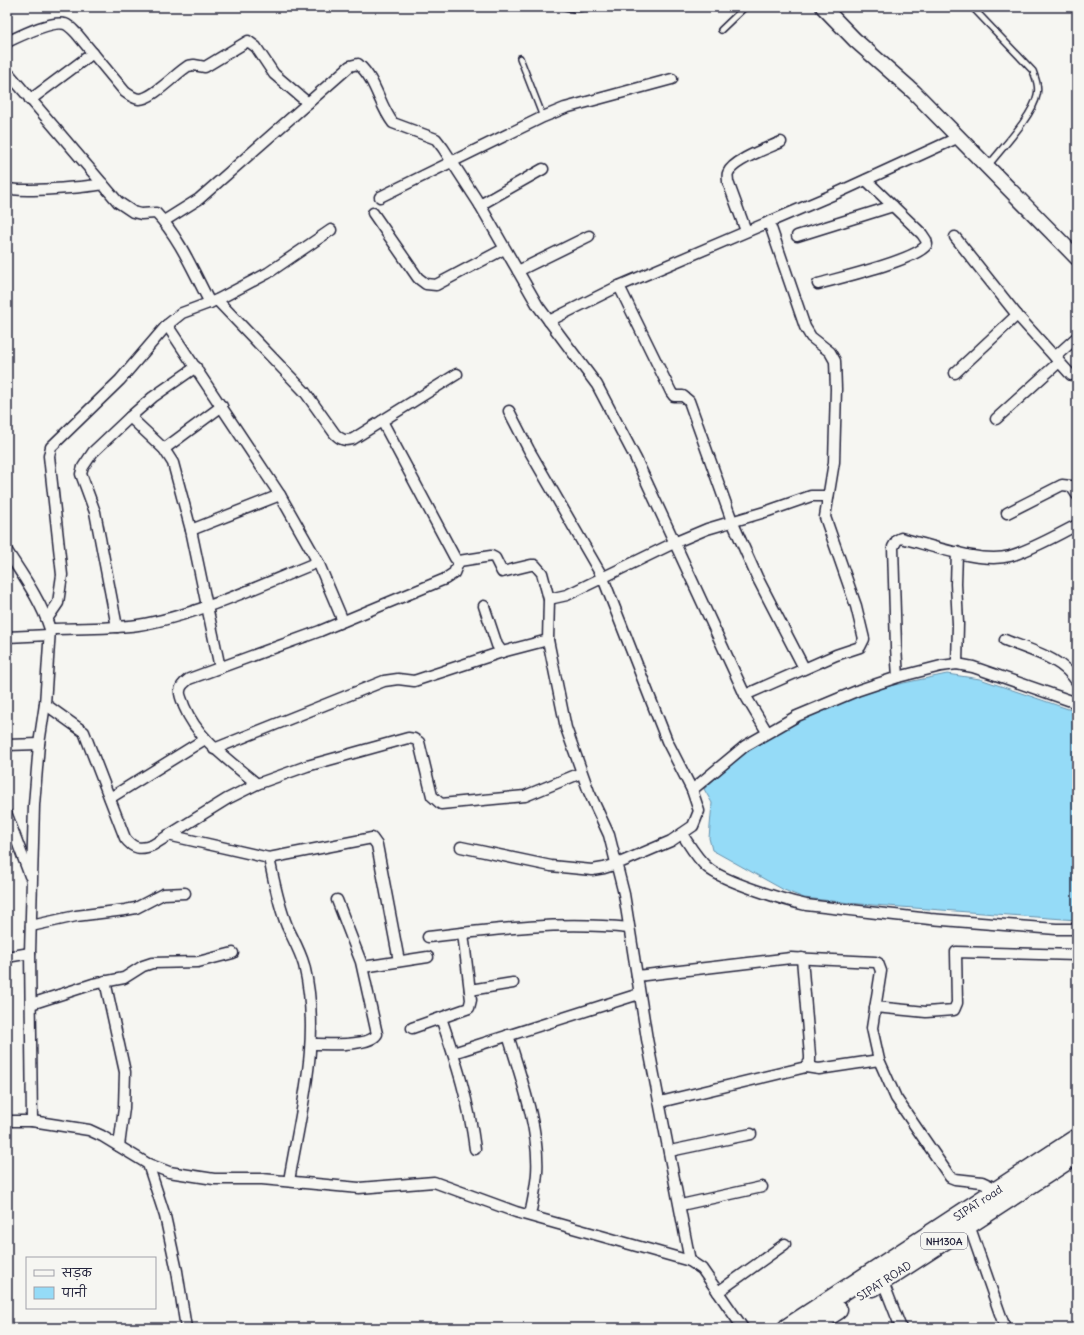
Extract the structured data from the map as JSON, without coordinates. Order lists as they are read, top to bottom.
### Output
{
  "streets": {
    "highway": ["SIPAT road", "NH130A", "SIPAT ROAD"]
  },
  "crossings": [
    ["SIPAT road", "SIPAT ROAD"]
  ],
  "legend": ["सड़क", "पानी"]
}
